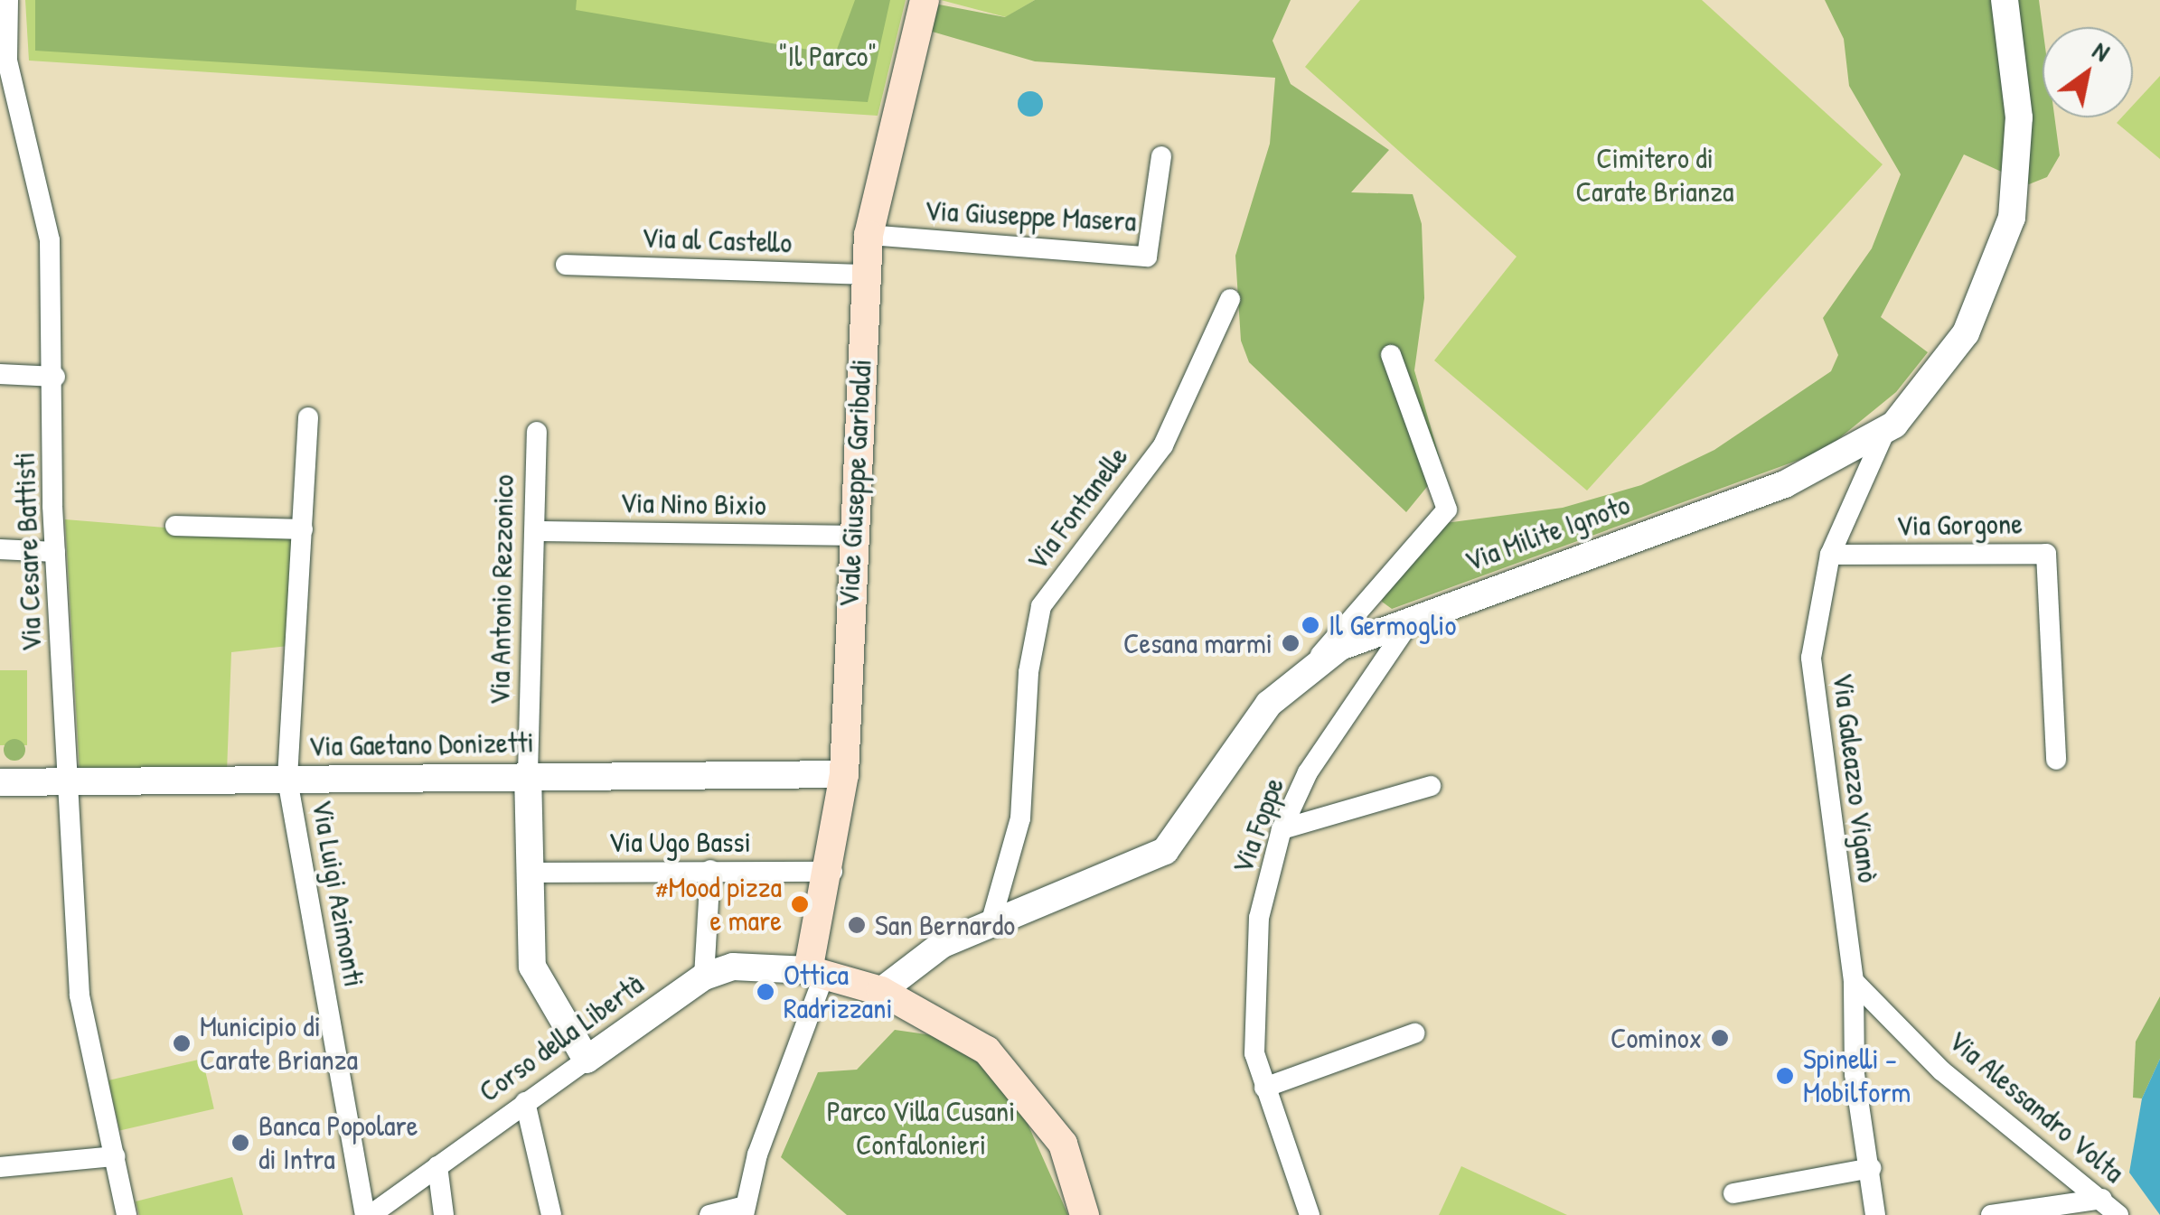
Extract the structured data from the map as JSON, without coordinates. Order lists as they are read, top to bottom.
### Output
{
  "streets": {
    "main road": ["Viale Giuseppe Garibaldi"],
    "street": [
      "Via Giuseppe Masera",
      "Via al Castello",
      "Via Nino Bixio",
      "Via Fontanelle",
      "Via Gorgone",
      "Via Milite Ignoto",
      "Via Cesare Battisti",
      "Via Antonio Rezzonico",
      "Via Gaetano Donizetti",
      "Via Galeazzo Viganò",
      "Via Foppe",
      "Via Ugo Bassi",
      "Via Luigi Azimonti",
      "Corso della Libertà",
      "Via Alessandro Volta"
    ]
  },
  "crossings": [
    ["Via Giuseppe Masera", "Viale Giuseppe Garibaldi"],
    ["Via al Castello", "Viale Giuseppe Garibaldi"],
    ["Viale Giuseppe Garibaldi", "Via Nino Bixio"],
    ["Viale Giuseppe Garibaldi", "Via Gaetano Donizetti"],
    ["Viale Giuseppe Garibaldi", "Via Ugo Bassi"],
    ["Viale Giuseppe Garibaldi", "Corso della Libertà"],
    ["Via Nino Bixio", "Via Antonio Rezzonico"],
    ["Via Fontanelle", "Via Milite Ignoto"],
    ["Via Gorgone", "Via Galeazzo Viganò"],
    ["Via Milite Ignoto", "Via Galeazzo Viganò"],
    ["Via Milite Ignoto", "Via Foppe"],
    ["Via Cesare Battisti", "Via Gaetano Donizetti"],
    ["Via Antonio Rezzonico", "Via Gaetano Donizetti"],
    ["Via Antonio Rezzonico", "Via Ugo Bassi"],
    ["Via Antonio Rezzonico", "Corso della Libertà"],
    ["Via Gaetano Donizetti", "Via Luigi Azimonti"],
    ["Via Galeazzo Viganò", "Via Alessandro Volta"],
    ["Via Luigi Azimonti", "Corso della Libertà"]
  ],
  "parks": ["\"Il Parco\"", "Cimitero di Carate Brianza", "Parco Villa Cusani Confalonieri"],
  "places": [
    "Il Germoglio",
    "Cesana marmi",
    "#Mood pizza e mare",
    "San Bernardo",
    "Ottica Radrizzani",
    "Cominox",
    "Municipio di Carate Brianza",
    "Spinelli - Mobilform",
    "Banca Popolare di Intra"
  ],
  "north": "top right"
}
